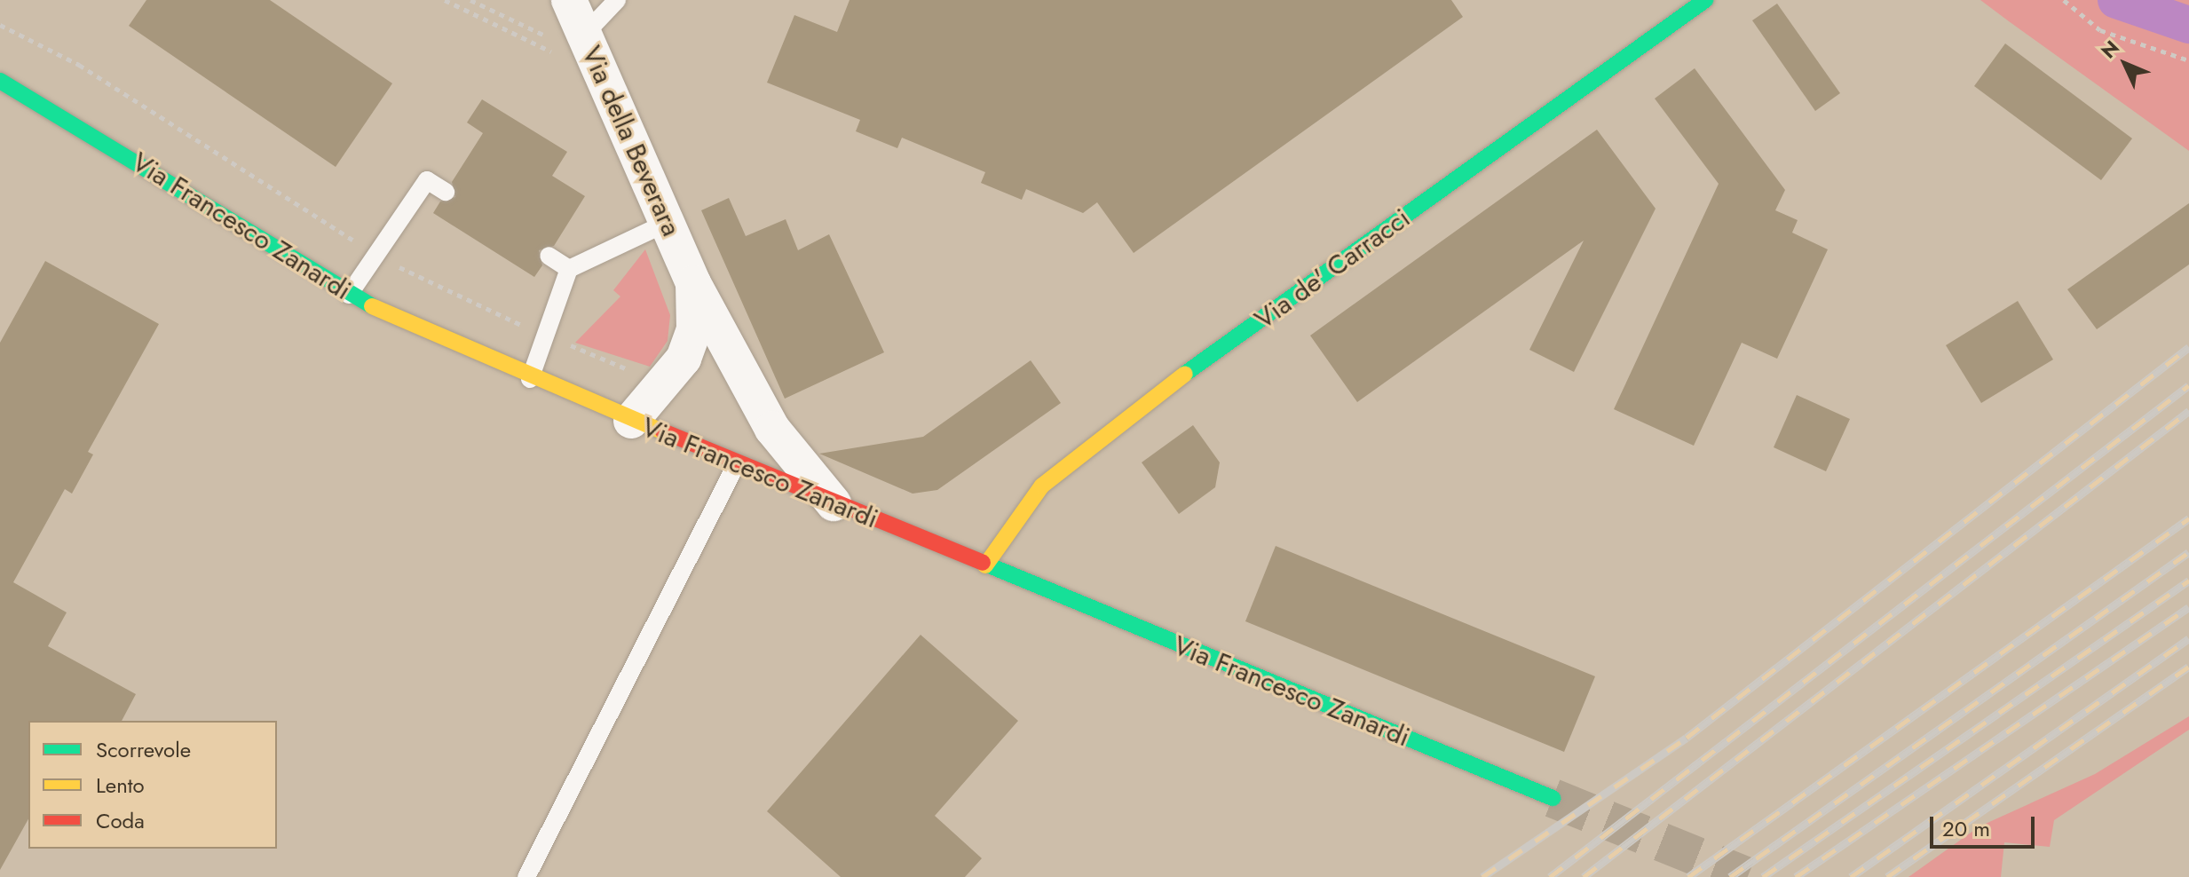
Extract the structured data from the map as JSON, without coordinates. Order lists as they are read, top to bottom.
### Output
{
  "streets": {
    "main road": ["Via Francesco Zanardi", "Via de' Carracci"],
    "street": ["Via della Beverara"]
  },
  "crossings": [
    ["Via della Beverara", "Via Francesco Zanardi"],
    ["Via Francesco Zanardi", "Via de' Carracci"]
  ],
  "legend": ["Scorrevole", "Lento", "Coda"],
  "scale_bar": "20 m",
  "north": "top left"
}
